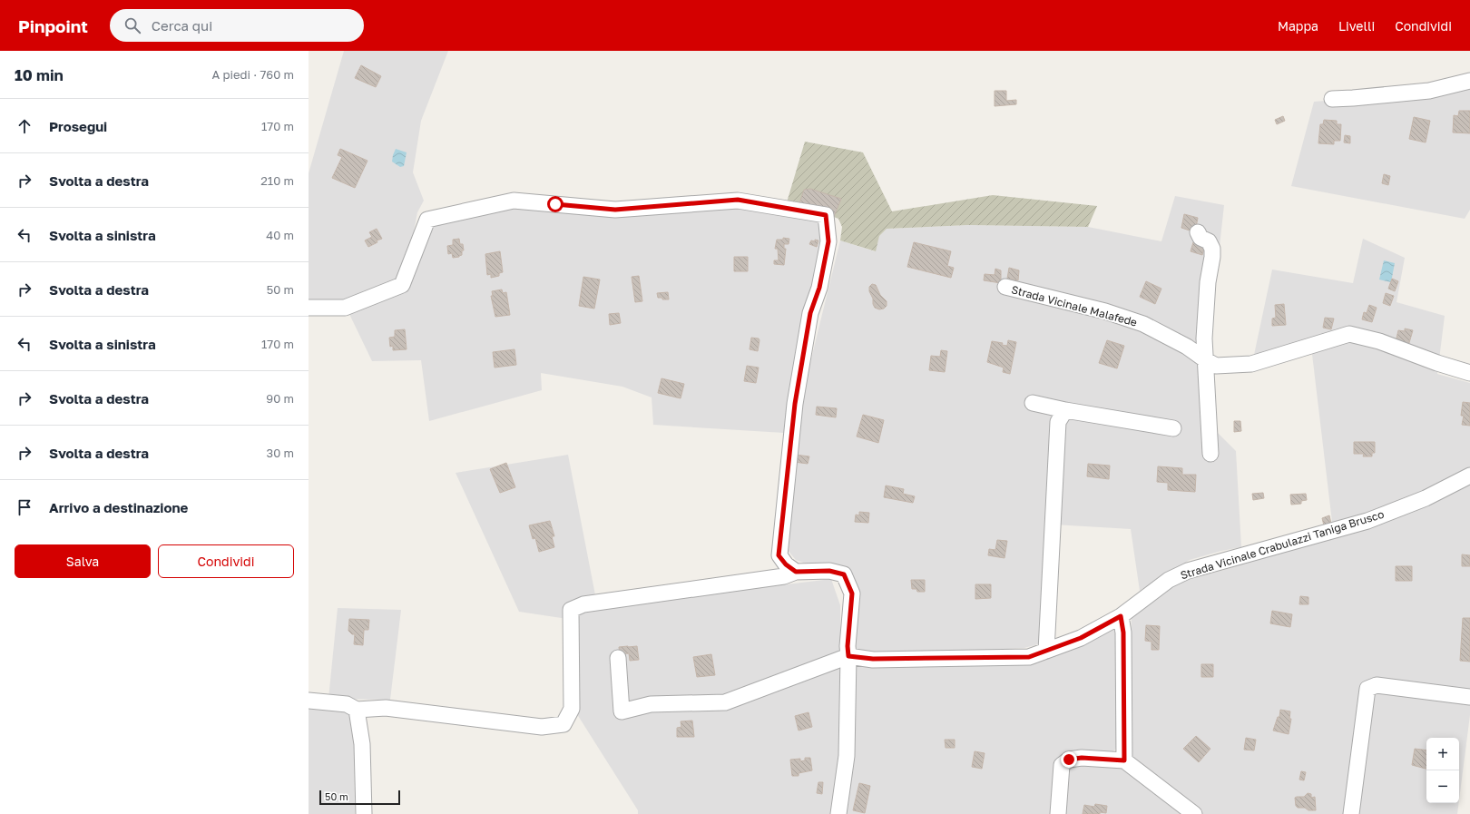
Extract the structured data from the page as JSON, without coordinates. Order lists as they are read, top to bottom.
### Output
{
  "streets": {
    "street": ["Strada Vicinale Malafede", "Strada Vicinale Crabulazzi Taniga Brusco"]
  },
  "scale_bar": "50 m",
  "page": {
    "header": "Pinpoint",
    "search": "Cerca qui",
    "nav": ["Mappa", "Livelli", "Condividi"],
    "heading": ["10 min", "A piedi · 760 m"],
    "list": [
      ["Prosegui", "170 m"],
      ["Svolta a destra", "210 m"],
      ["Svolta a sinistra", "40 m"],
      ["Svolta a destra", "50 m"],
      ["Svolta a sinistra", "170 m"],
      ["Svolta a destra", "90 m"],
      ["Svolta a destra", "30 m"],
      "Arrivo a destinazione"
    ],
    "buttons": ["Salva", "Condividi"],
    "map_buttons": ["+", "−"],
    "scale": "50 m"
  }
}
